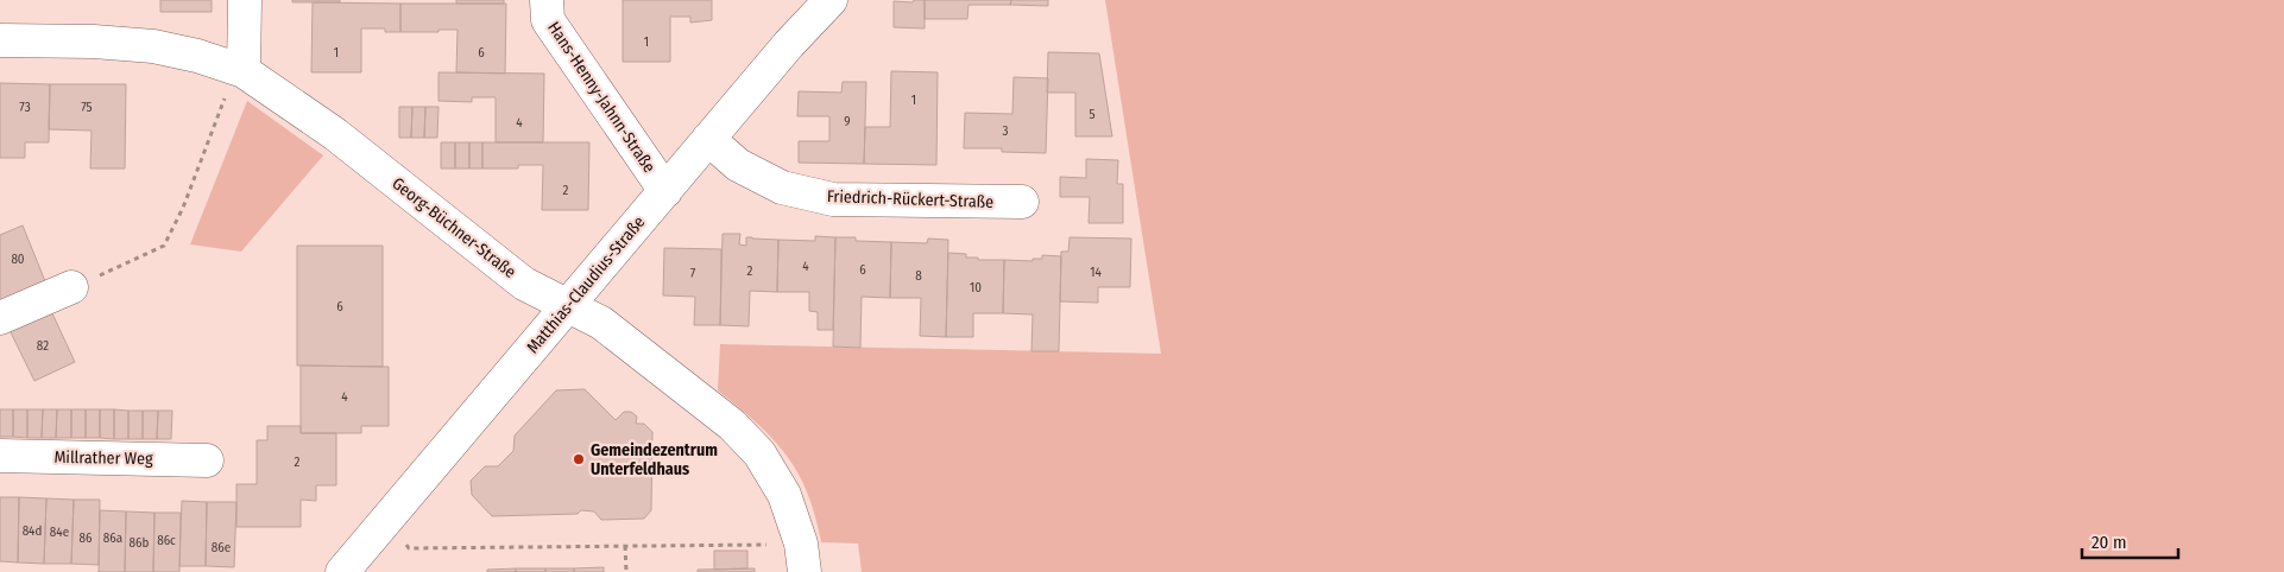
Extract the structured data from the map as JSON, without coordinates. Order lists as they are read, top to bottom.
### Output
{
  "streets": {
    "street": [
      "Hans-Henny-Jahnn-Straße",
      "Friedrich-Rückert-Straße",
      "Georg-Büchner-Straße",
      "Matthias-Claudius-Straße",
      "Millrather Weg"
    ]
  },
  "crossings": [
    ["Hans-Henny-Jahnn-Straße", "Matthias-Claudius-Straße"],
    ["Friedrich-Rückert-Straße", "Matthias-Claudius-Straße"],
    ["Georg-Büchner-Straße", "Matthias-Claudius-Straße"]
  ],
  "places": ["Gemeindezentrum Unterfeldhaus"],
  "house_numbers": [
    "1",
    "1",
    "6",
    "1",
    "73",
    "75",
    "5",
    "9",
    "4",
    "3",
    "2",
    "80",
    "4",
    "6",
    "2",
    "14",
    "7",
    "8",
    "10",
    "6",
    "82",
    "4",
    "2",
    "84d",
    "84e",
    "86",
    "86a",
    "86c",
    "86b",
    "86e"
  ],
  "scale_bar": "20 m"
}
